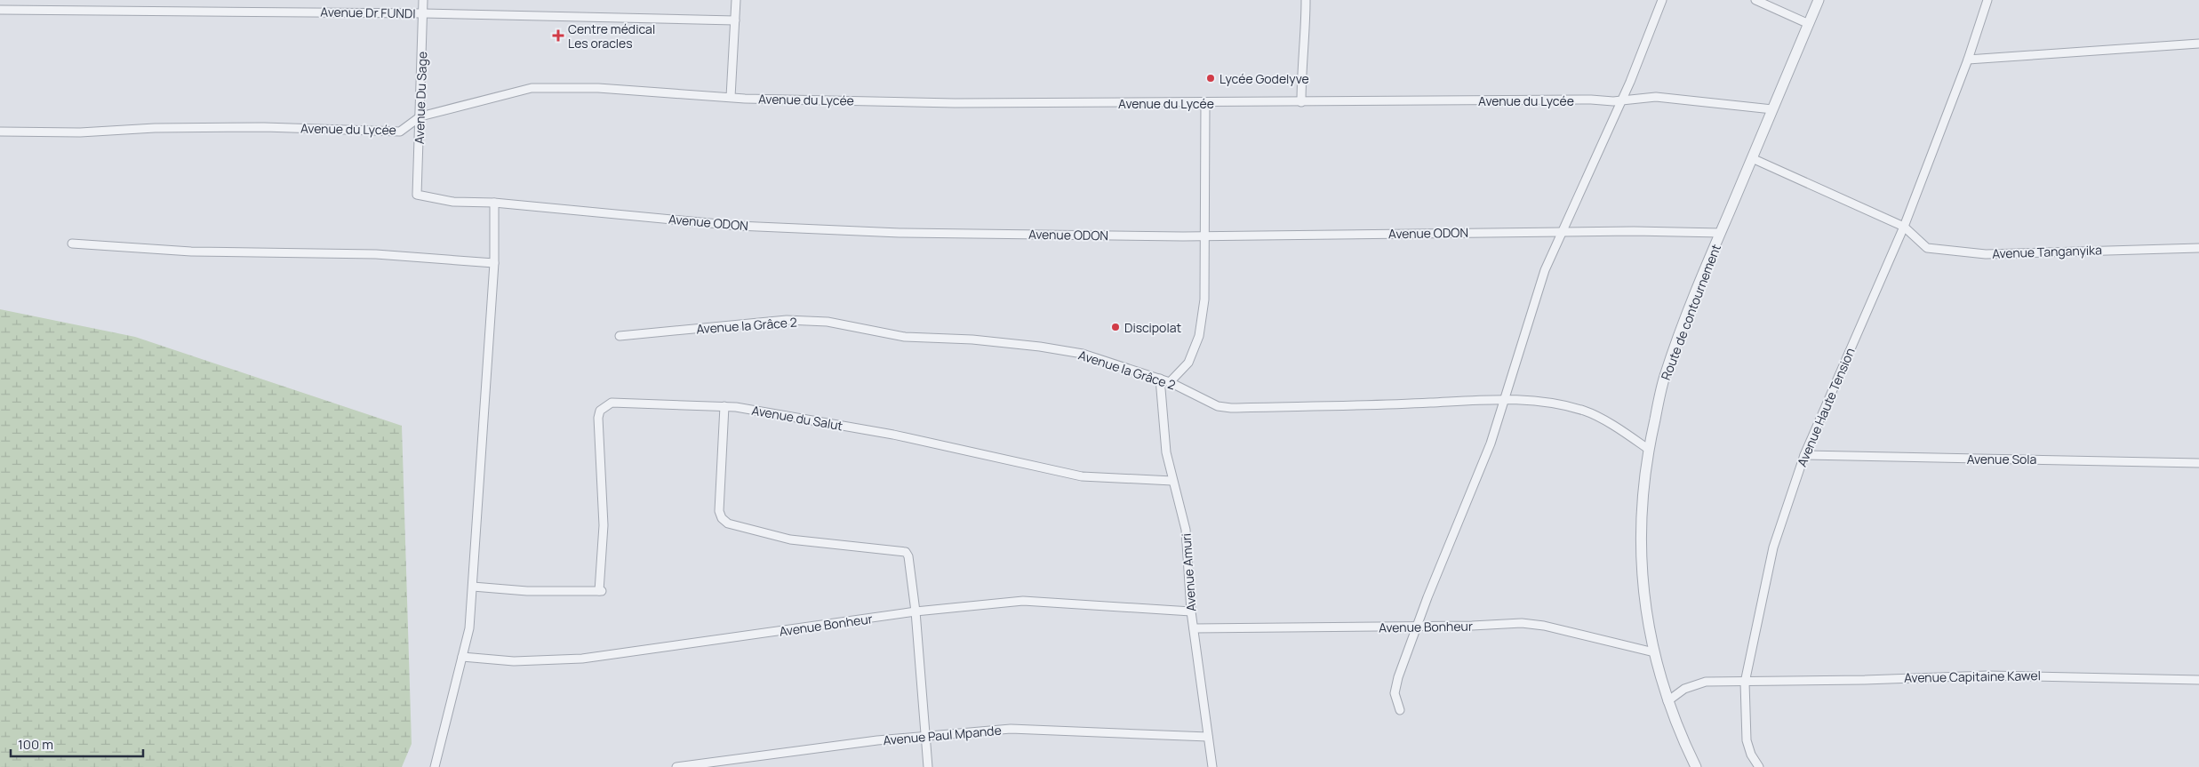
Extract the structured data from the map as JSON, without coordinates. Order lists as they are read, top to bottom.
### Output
{
  "streets": {
    "street": [
      "Avenue Dr FUNDI",
      "Avenue Du Sage",
      "Avenue du Lycée",
      "Avenue ODON",
      "Avenue Tanganyika",
      "Route de contournement",
      "Avenue la Grâce 2",
      "Avenue Haute Tension",
      "Avenue du Salut",
      "Avenue Sola",
      "Avenue Amuri",
      "Avenue Bonheur",
      "Avenue Capitaine Kawel",
      "Avenue Paul Mpande"
    ]
  },
  "crossings": [
    ["Avenue Dr FUNDI", "Avenue Du Sage"],
    ["Avenue Du Sage", "Avenue du Lycée"],
    ["Avenue Du Sage", "Avenue ODON"],
    ["Avenue du Lycée", "Route de contournement"],
    ["Avenue ODON", "Route de contournement"],
    ["Avenue Tanganyika", "Route de contournement"],
    ["Avenue Tanganyika", "Avenue Haute Tension"],
    ["Route de contournement", "Avenue la Grâce 2"],
    ["Route de contournement", "Avenue Bonheur"],
    ["Avenue la Grâce 2", "Avenue Amuri"],
    ["Avenue Haute Tension", "Avenue Sola"],
    ["Avenue Haute Tension", "Avenue Capitaine Kawel"],
    ["Avenue du Salut", "Avenue Amuri"],
    ["Avenue Amuri", "Avenue Bonheur"],
    ["Avenue Amuri", "Avenue Paul Mpande"]
  ],
  "places": {
    "health": ["Centre médical Les oracles"],
    "other": ["Lycée Godelyve", "Discipolat"]
  },
  "scale_bar": "100 m"
}
